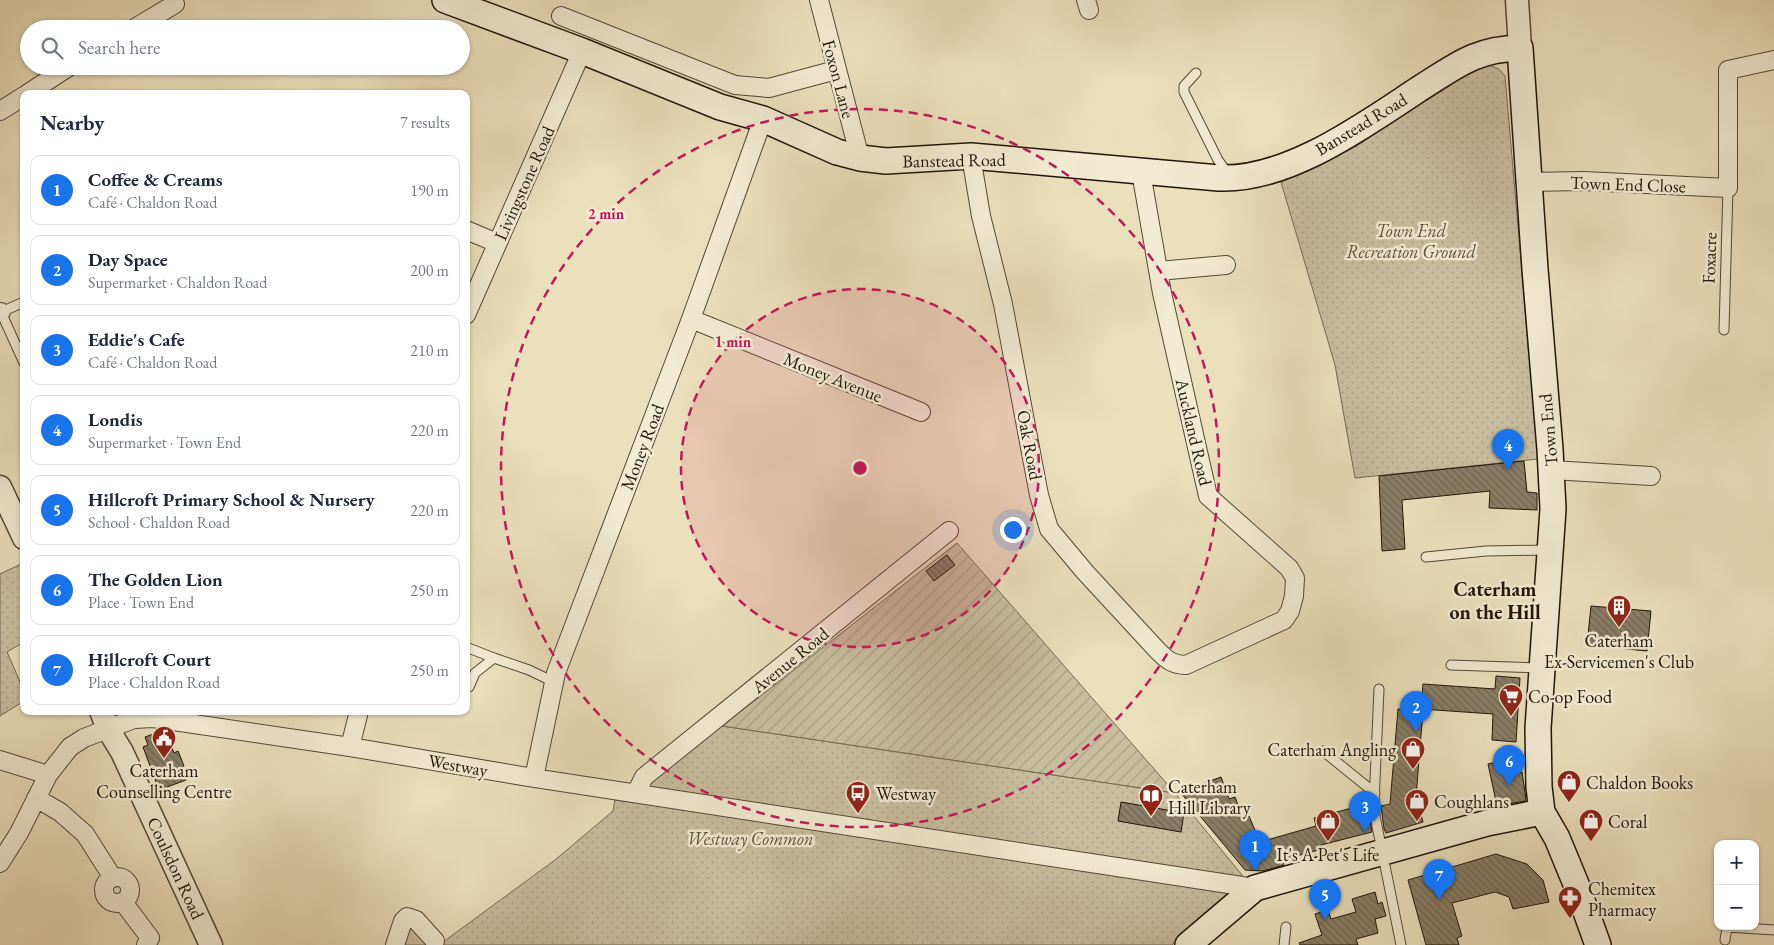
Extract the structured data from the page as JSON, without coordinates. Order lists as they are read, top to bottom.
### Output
{
  "streets": {
    "main road": ["Banstead Road", "Town End"],
    "street": [
      "Foxon Lane",
      "Livingstone Road",
      "Town End Close",
      "Money Avenue",
      "Auckland Road",
      "Oak Road",
      "Money Road",
      "Avenue Road",
      "Westway",
      "Coulsdon Road"
    ],
    "lane": ["Foxacre"]
  },
  "crossings": [
    ["Foxon Lane", "Banstead Road"],
    ["Banstead Road", "Livingstone Road"],
    ["Banstead Road", "Town End"],
    ["Banstead Road", "Auckland Road"],
    ["Banstead Road", "Oak Road"],
    ["Banstead Road", "Money Road"],
    ["Town End Close", "Foxacre"],
    ["Town End Close", "Town End"],
    ["Money Avenue", "Money Road"],
    ["Auckland Road", "Oak Road"],
    ["Money Road", "Westway"],
    ["Avenue Road", "Westway"],
    ["Westway", "Coulsdon Road"]
  ],
  "districts": ["Caterham on the Hill"],
  "parks": ["Town End Recreation Ground", "Westway Common"],
  "places": {
    "building": ["Caterham Ex-Servicemen's Club"],
    "supermarket": ["Co-op Food"],
    "public building": ["Caterham Counselling Centre"],
    "shop": [
      "Caterham Angling",
      "Chaldon Books",
      "Coughlans",
      "It's A Pet's Life",
      "Coral"
    ],
    "bus stop": ["Westway"],
    "library": ["Caterham Hill Library"],
    "pharmacy": ["Chemitex Pharmacy"]
  },
  "page": {
    "search": "Search here",
    "heading": ["Nearby", "7 results"],
    "list": [
      {
        "mark": "1",
        "name": "Coffee & Creams",
        "note": "Café · Chaldon Road",
        "value": "190 m"
      },
      {
        "mark": "2",
        "name": "Day Space",
        "note": "Supermarket · Chaldon Road",
        "value": "200 m"
      },
      {
        "mark": "3",
        "name": "Eddie's Cafe",
        "note": "Café · Chaldon Road",
        "value": "210 m"
      },
      {
        "mark": "4",
        "name": "Londis",
        "note": "Supermarket · Town End",
        "value": "220 m"
      },
      {
        "mark": "5",
        "name": "Hillcroft Primary School & Nursery",
        "note": "School · Chaldon Road",
        "value": "220 m"
      },
      {
        "mark": "6",
        "name": "The Golden Lion",
        "note": "Place · Town End",
        "value": "250 m"
      },
      {
        "mark": "7",
        "name": "Hillcroft Court",
        "note": "Place · Chaldon Road",
        "value": "250 m"
      }
    ],
    "pins": [
      "4",
      "2",
      "6",
      "3",
      "1",
      "7",
      "5"
    ],
    "map_buttons": ["+", "−"]
  },
  "rings": ["2 min", "1 min"]
}
